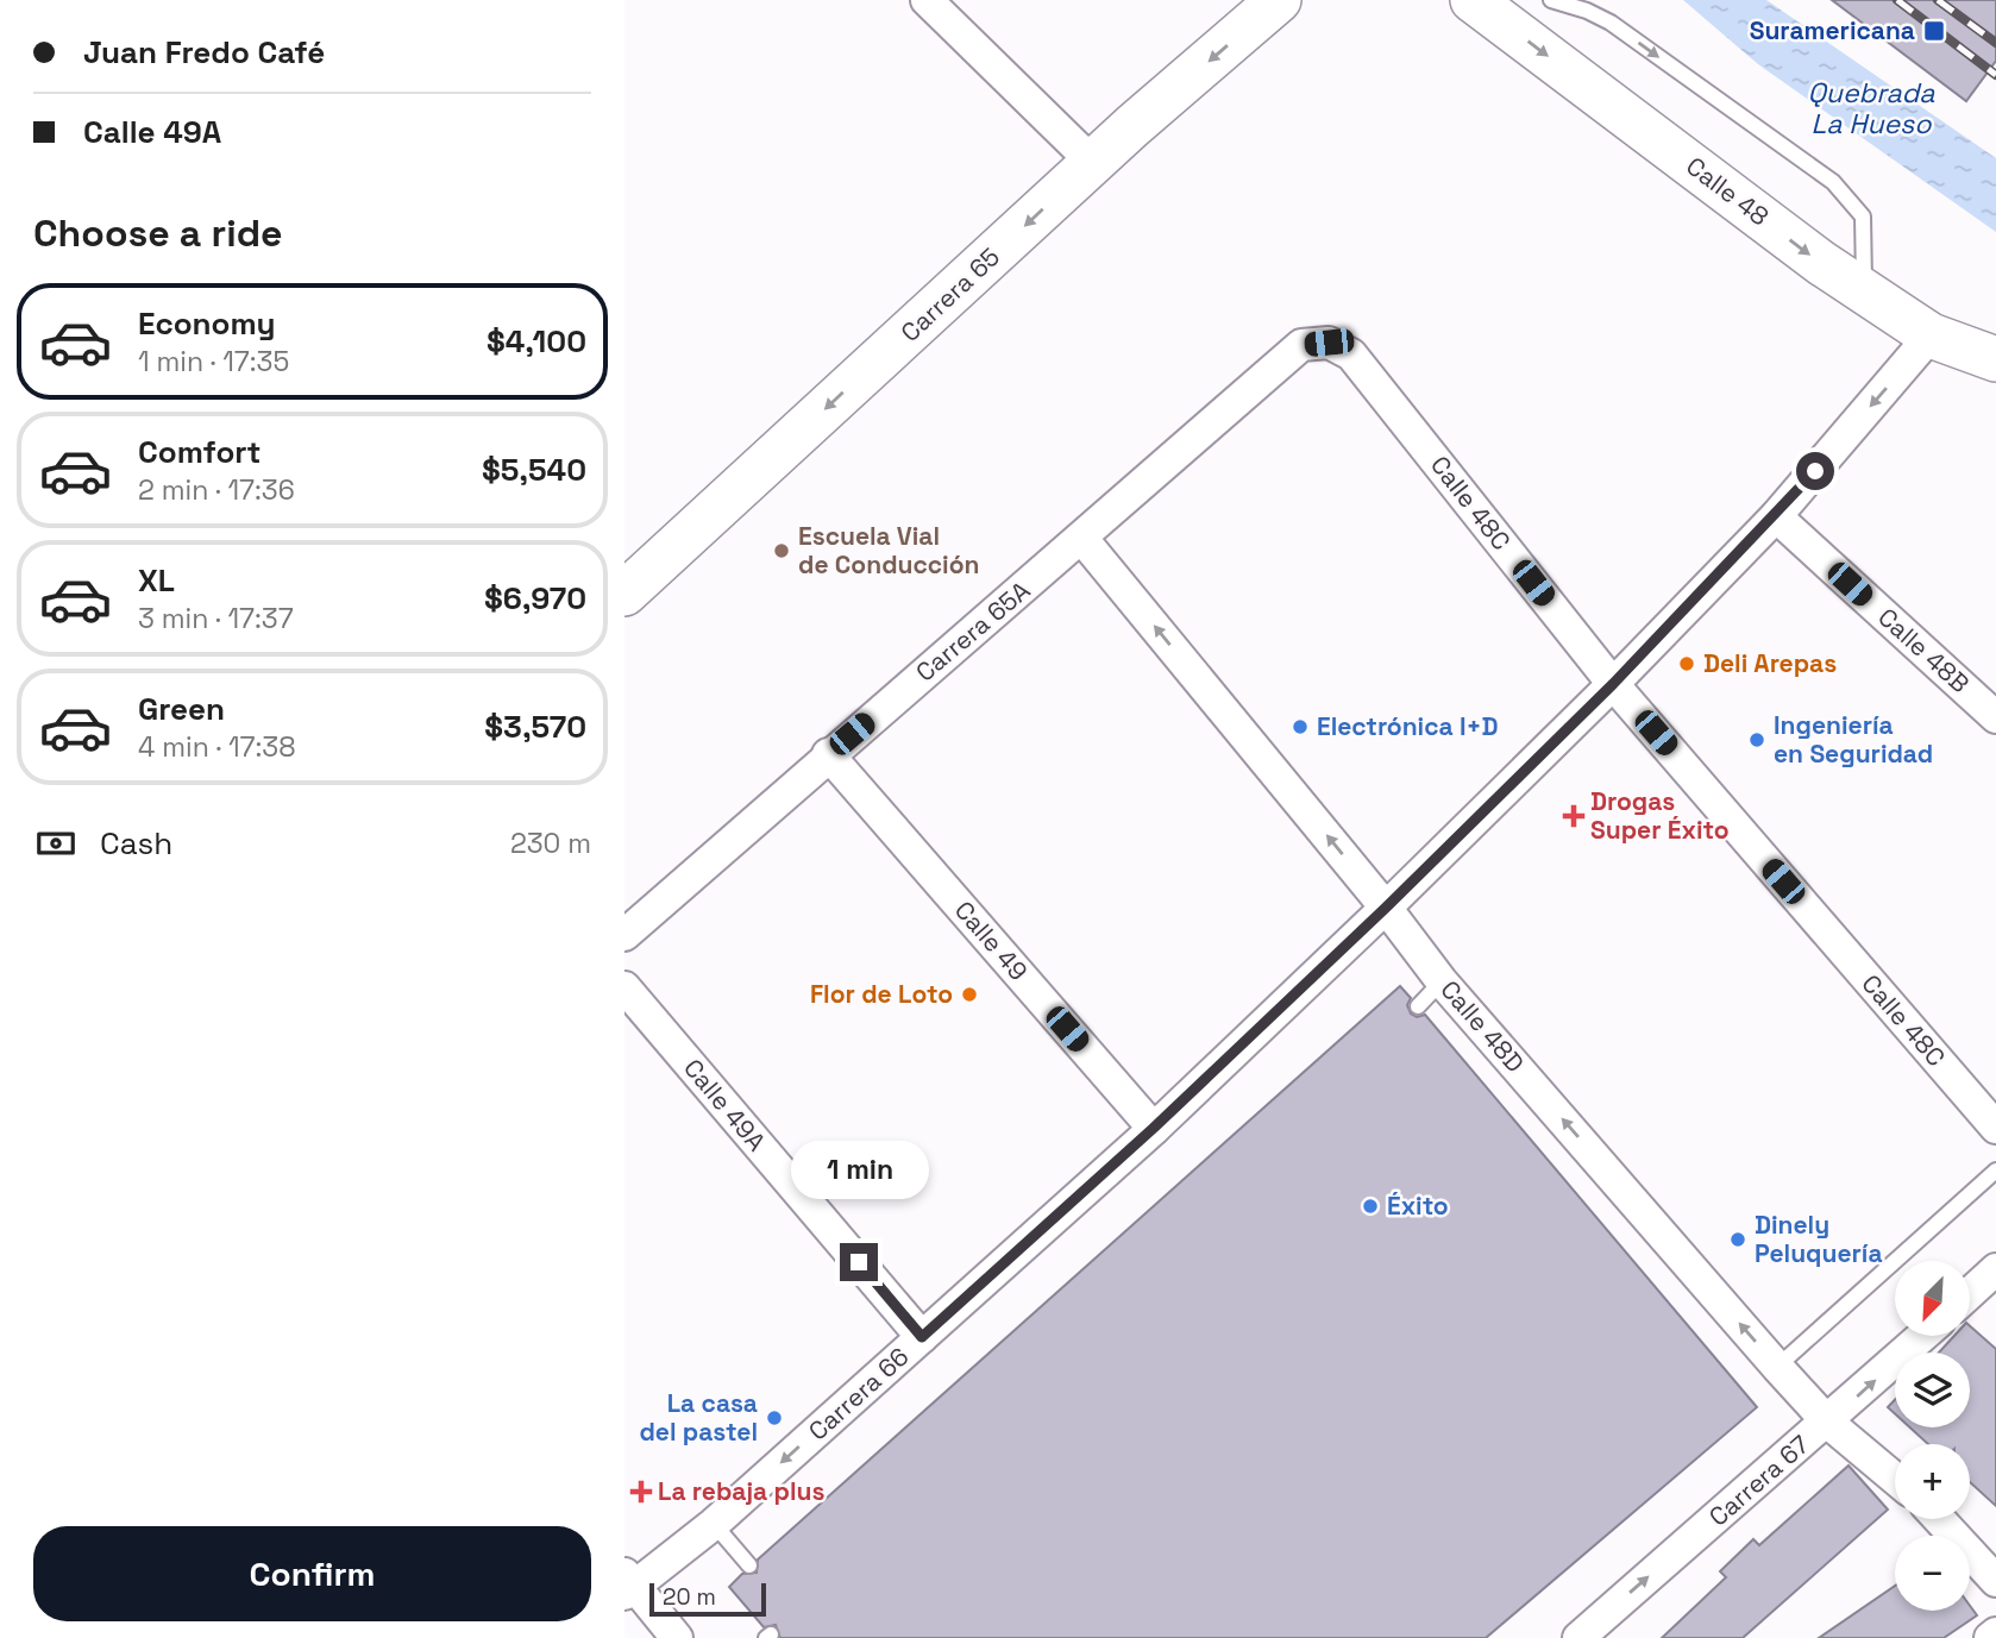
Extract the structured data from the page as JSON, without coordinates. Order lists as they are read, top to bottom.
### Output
{
  "streets": {
    "main road": ["Calle 48", "Carrera 65"],
    "street": [
      "Calle 48C",
      "Carrera 65A",
      "Calle 48B",
      "Calle 49",
      "Calle 48D",
      "Calle 49A",
      "Carrera 66",
      "Carrera 67"
    ]
  },
  "crossings": [
    ["Calle 48", "Carrera 66"],
    ["Calle 48C", "Carrera 65A"],
    ["Calle 48C", "Carrera 66"],
    ["Carrera 65A", "Calle 49"],
    ["Carrera 65A", "Calle 48D"],
    ["Calle 48B", "Carrera 66"],
    ["Calle 49", "Carrera 66"],
    ["Calle 48D", "Carrera 66"],
    ["Calle 48D", "Carrera 67"],
    ["Calle 49A", "Carrera 66"]
  ],
  "one_way": [
    "Calle 48",
    "Carrera 65",
    "Calle 48D",
    "Carrera 67"
  ],
  "water": ["Quebrada La Hueso"],
  "places": {
    "transit": ["Suramericana"],
    "other": [
      "Escuela Vial de Conducción",
      "Deli Arepas",
      "Electrónica I+D",
      "Ingeniería en Seguridad",
      "Flor de Loto",
      "Éxito",
      "Dinely Peluquería",
      "La casa del pastel"
    ],
    "health": ["Drogas Super Éxito", "La rebaja plus"]
  },
  "scale_bar": "20 m",
  "north": "bottom left",
  "page": {
    "banner": ["Juan Fredo Café", "Calle 49A"],
    "heading": "Choose a ride",
    "list": [
      {
        "name": "Economy",
        "note": "1 min · 17:35",
        "value": "$4,100"
      },
      {
        "name": "Comfort",
        "note": "2 min · 17:36",
        "value": "$5,540"
      },
      {
        "name": "XL",
        "note": "3 min · 17:37",
        "value": "$6,970"
      },
      {
        "name": "Green",
        "note": "4 min · 17:38",
        "value": "$3,570"
      }
    ],
    "pay": ["Cash", "230 m"],
    "bubble": "1 min",
    "map_buttons": ["+", "−"],
    "buttons": "Confirm",
    "scale": "20 m"
  }
}
